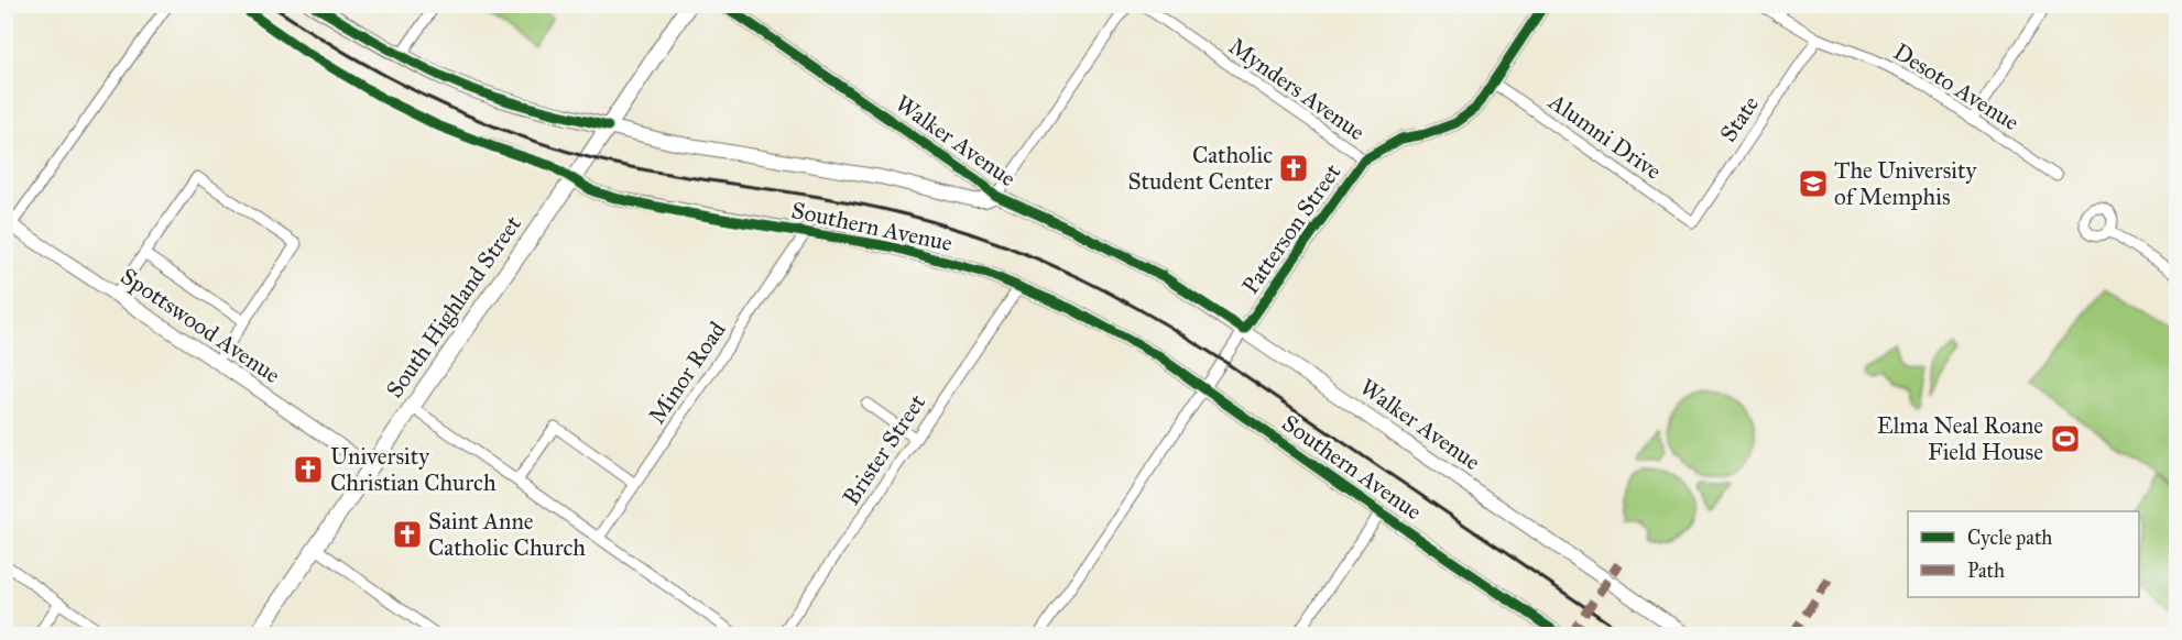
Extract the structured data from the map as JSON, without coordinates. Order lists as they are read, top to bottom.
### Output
{
  "streets": {
    "main road": ["Southern Avenue", "South Highland Street"],
    "street": [
      "Desoto Avenue",
      "Mynders Avenue",
      "State",
      "Alumni Drive",
      "Walker Avenue",
      "Patterson Street",
      "Spottswood Avenue",
      "Minor Road",
      "Brister Street"
    ]
  },
  "crossings": [
    ["Desoto Avenue", "State"],
    ["Mynders Avenue", "Patterson Street"],
    ["State", "Alumni Drive"],
    ["Alumni Drive", "Patterson Street"],
    ["Walker Avenue", "Southern Avenue"],
    ["Walker Avenue", "Patterson Street"],
    ["Southern Avenue", "Patterson Street"],
    ["Southern Avenue", "South Highland Street"],
    ["Southern Avenue", "Minor Road"],
    ["Southern Avenue", "Brister Street"],
    ["South Highland Street", "Spottswood Avenue"]
  ],
  "places": {
    "church": ["Catholic Student Center", "University Christian Church", "Saint Anne Catholic Church"],
    "school or university": ["The University of Memphis"],
    "sports": ["Elma Neal Roane Field House"]
  },
  "legend": ["Cycle path", "Path"]
}
